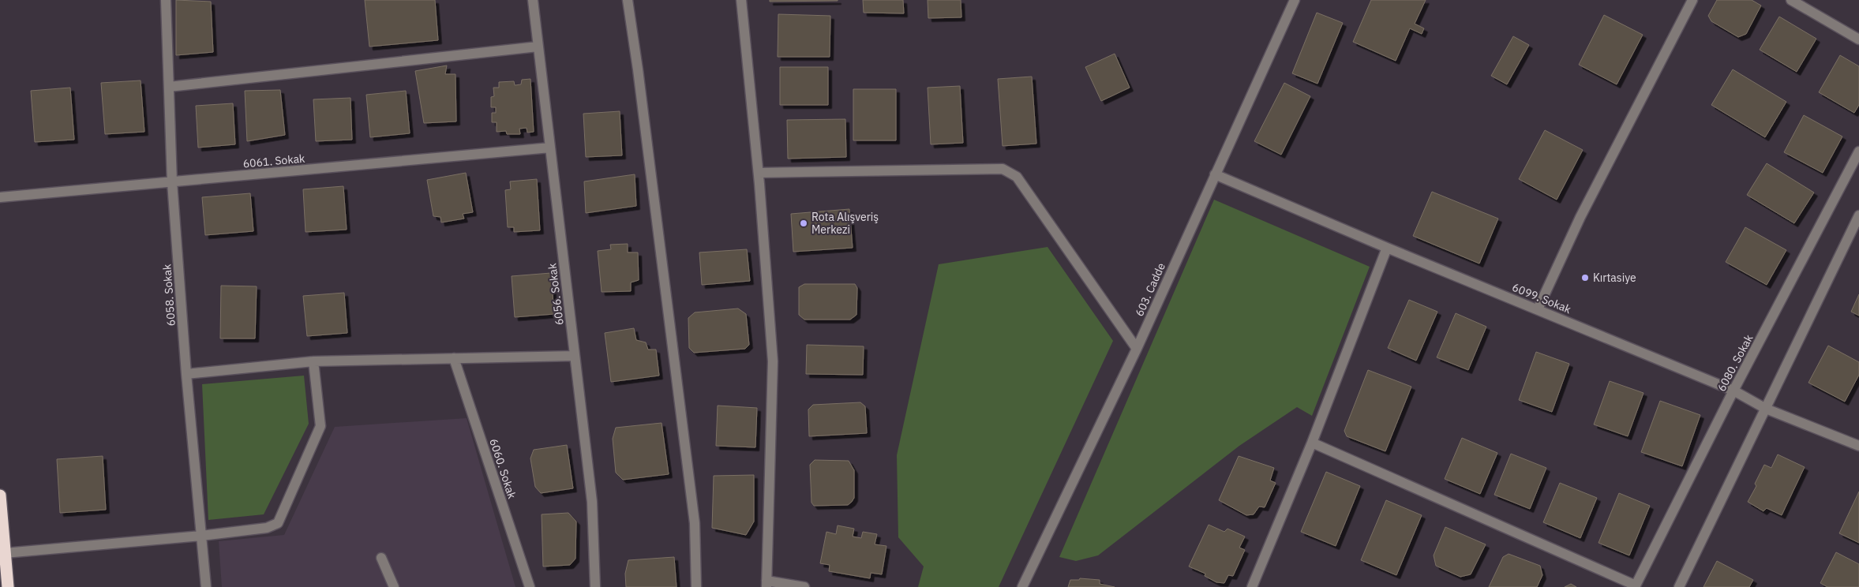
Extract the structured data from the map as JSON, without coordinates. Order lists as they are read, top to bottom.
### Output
{
  "streets": {
    "street": [
      "6061. Sokak",
      "603. Cadde",
      "6056. Sokak",
      "6058. Sokak",
      "6099. Sokak",
      "6080. Sokak",
      "6060. Sokak"
    ]
  },
  "crossings": [
    ["6061. Sokak", "6056. Sokak"],
    ["6061. Sokak", "6058. Sokak"],
    ["603. Cadde", "6099. Sokak"],
    ["6099. Sokak", "6080. Sokak"]
  ],
  "places": ["Rota Alışveriş Merkezi", "Kırtasiye"]
}
